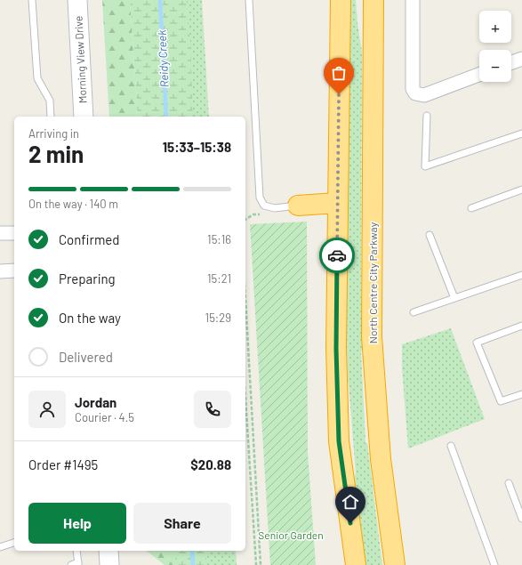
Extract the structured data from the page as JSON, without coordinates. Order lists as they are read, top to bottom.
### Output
{
  "streets": {
    "highway": ["North Centre City Parkway"],
    "street": ["Morning View Drive"]
  },
  "water": ["Reidy Creek"],
  "parks": ["Senior Garden"],
  "page": {
    "map_buttons": ["+", "−"],
    "heading": ["2 min", "Arriving in", "15:33–15:38"],
    "panel": [
      "Jordan",
      "Courier · 4.5",
      "Order #1495",
      "$20.88"
    ],
    "bar": "On the way · 140 m",
    "list": [
      ["Confirmed", "15:16"],
      ["Preparing", "15:21"],
      ["On the way", "15:29"],
      "Delivered"
    ],
    "buttons": ["Help", "Share"]
  }
}
